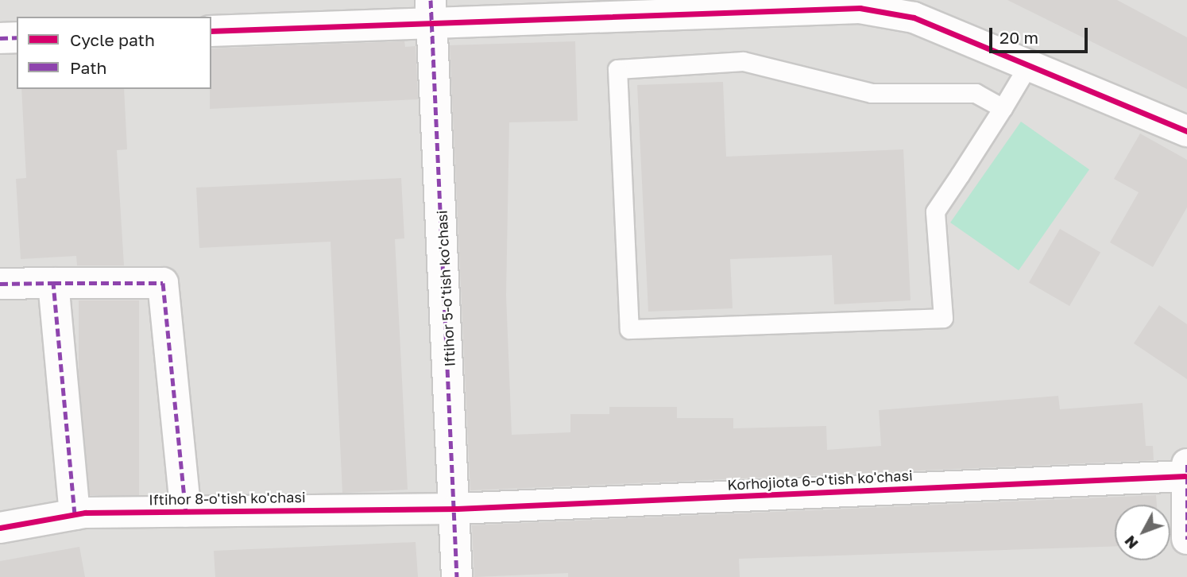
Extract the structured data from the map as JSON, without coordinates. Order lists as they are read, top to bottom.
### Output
{
  "streets": {
    "street": ["Iftihor 5-o'tish ko'chasi", "Korhojiota 6-o'tish ko'chasi", "Iftihor 8-o'tish ko'chasi"]
  },
  "crossings": [
    ["Iftihor 5-o'tish ko'chasi", "Korhojiota 6-o'tish ko'chasi"],
    ["Iftihor 5-o'tish ko'chasi", "Iftihor 8-o'tish ko'chasi"],
    ["Korhojiota 6-o'tish ko'chasi", "Iftihor 8-o'tish ko'chasi"]
  ],
  "legend": ["Cycle path", "Path"],
  "scale_bar": "20 m",
  "north": "bottom left"
}
